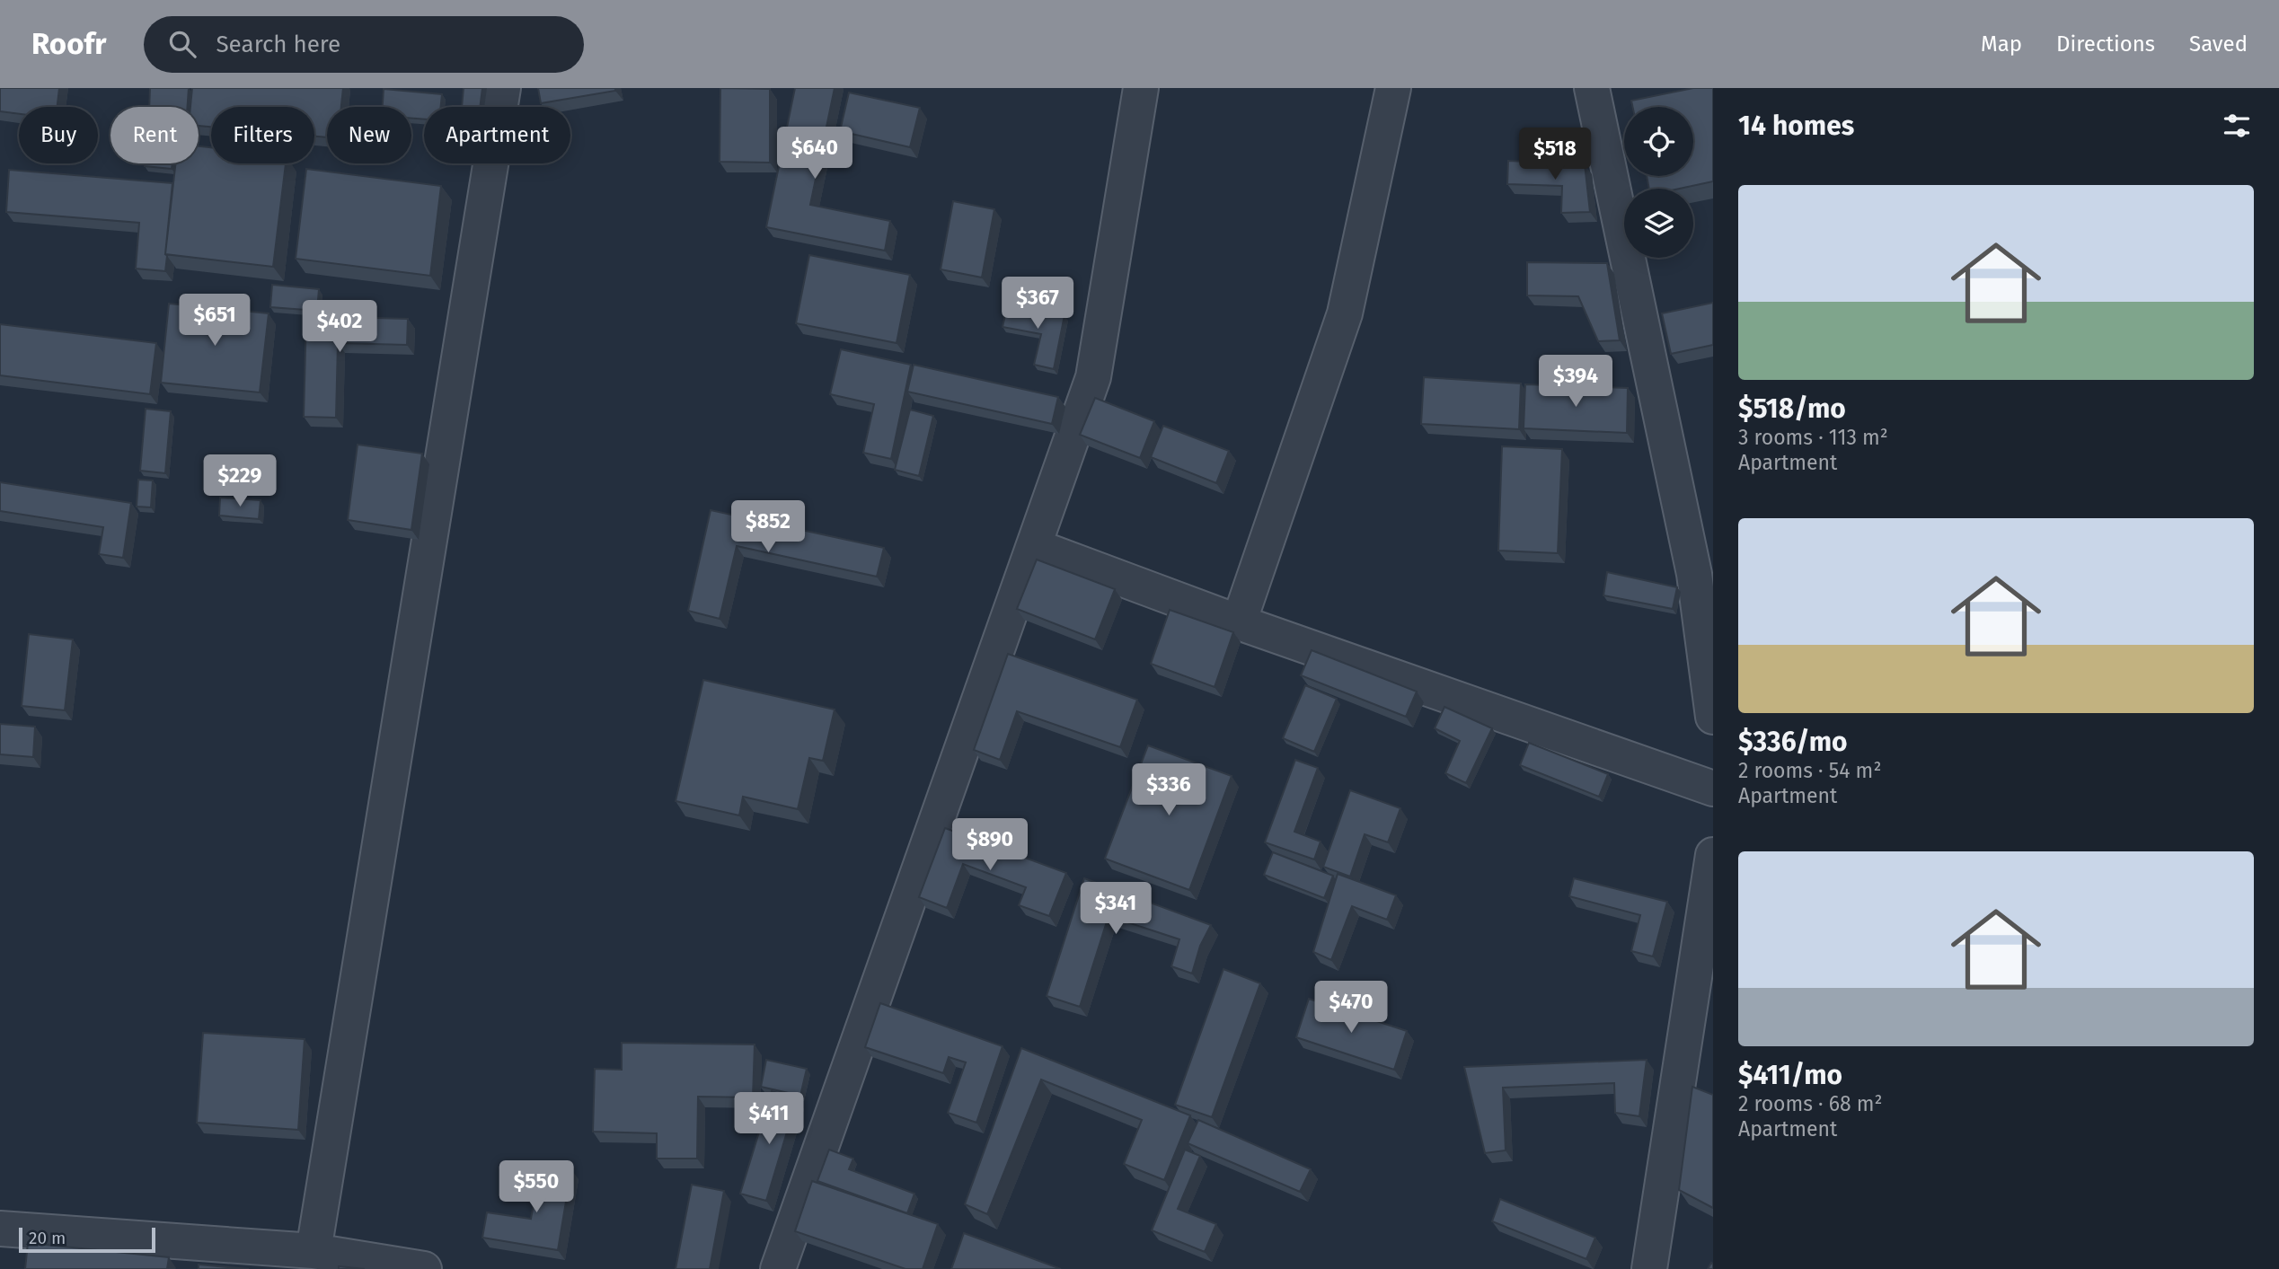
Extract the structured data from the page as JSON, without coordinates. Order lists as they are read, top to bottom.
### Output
{
  "scale_bar": "20 m",
  "page": {
    "header": "Roofr",
    "search": "Search here",
    "nav": ["Map", "Directions", "Saved"],
    "heading": "14 homes",
    "chip": [
      "Buy",
      "Rent",
      "Filters",
      "New",
      "Apartment"
    ],
    "price": [
      "$640",
      "$518",
      "$367",
      "$651",
      "$402",
      "$394",
      "$229",
      "$852",
      "$336",
      "$890",
      "$341",
      "$470",
      "$411",
      "$550"
    ],
    "list": [
      {
        "name": "$518/mo",
        "note": "3 rooms · 113 m² · Apartment"
      },
      {
        "name": "$336/mo",
        "note": "2 rooms · 54 m² · Apartment"
      },
      {
        "name": "$411/mo",
        "note": "2 rooms · 68 m² · Apartment"
      }
    ],
    "scale": "20 m"
  }
}
